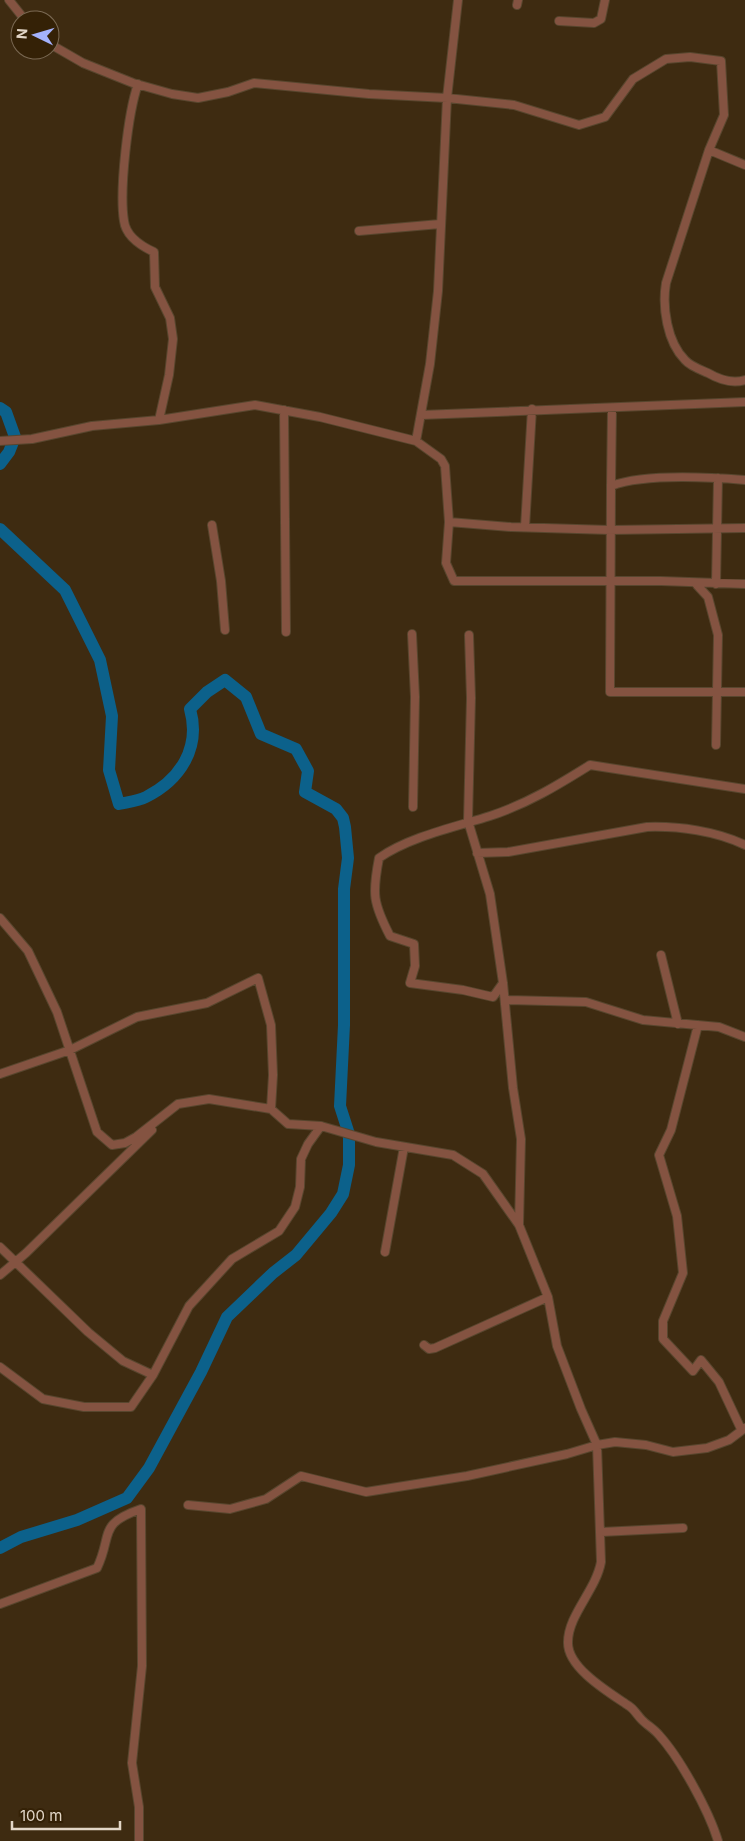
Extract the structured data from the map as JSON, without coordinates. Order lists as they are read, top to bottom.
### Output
{
  "scale_bar": "100 m",
  "north": "left"
}
